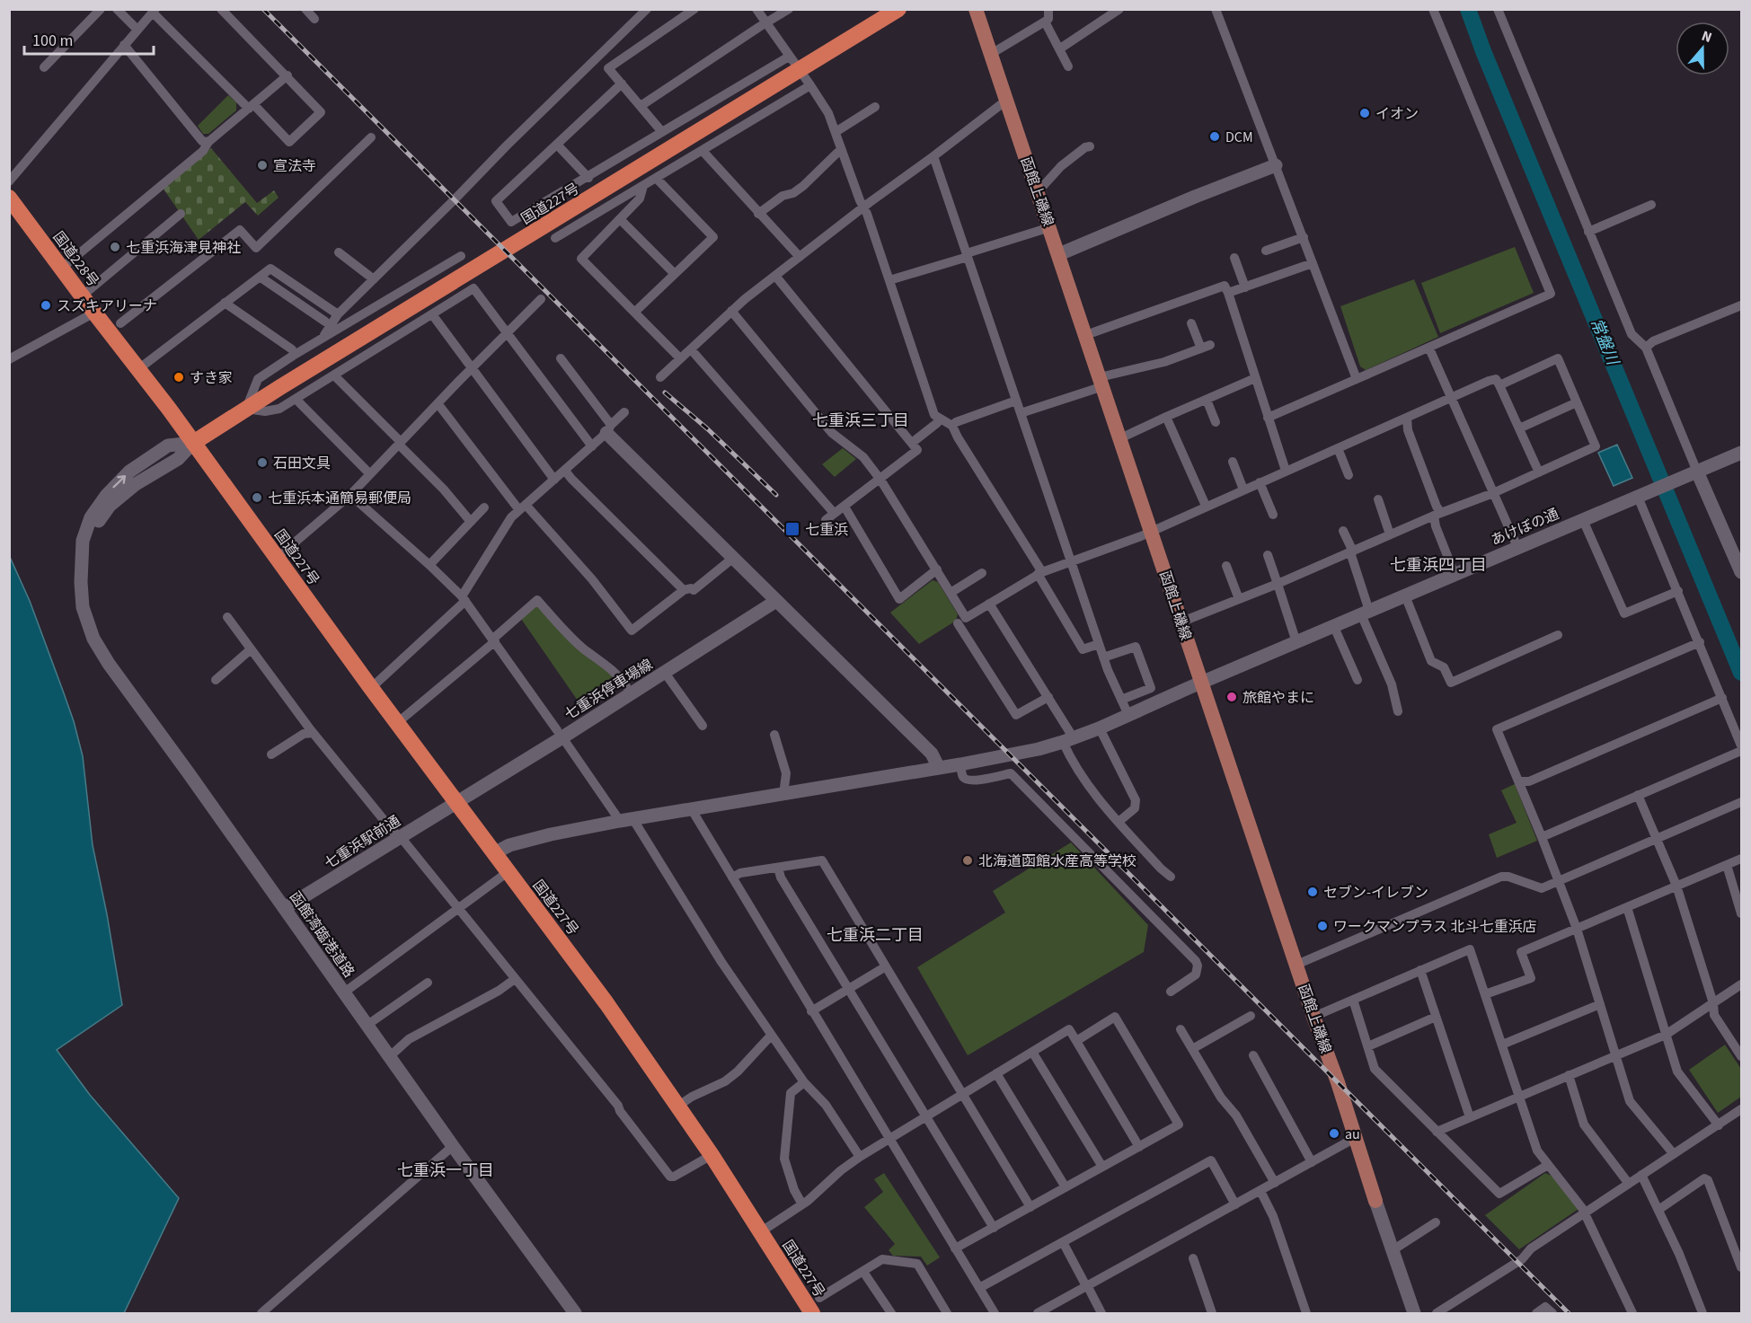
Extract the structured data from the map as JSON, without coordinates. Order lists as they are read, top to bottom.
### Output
{
  "streets": {
    "highway": ["国道227号", "国道228号"],
    "main road": ["函館上磯線"],
    "street": [
      "あけぼの通",
      "七重浜停車場線",
      "七重浜駅前通",
      "函館湾臨港道路"
    ]
  },
  "crossings": [
    ["函館上磯線", "あけぼの通"],
    ["国道227号", "国道228号"],
    ["国道227号", "あけぼの通"],
    ["国道227号", "七重浜停車場線"],
    ["国道227号", "七重浜駅前通"],
    ["国道227号", "函館湾臨港道路"],
    ["国道228号", "函館湾臨港道路"],
    ["七重浜停車場線", "七重浜駅前通"],
    ["七重浜駅前通", "函館湾臨港道路"]
  ],
  "districts": [
    "七重浜三丁目",
    "七重浜四丁目",
    "七重浜二丁目",
    "七重浜一丁目"
  ],
  "water": ["常盤川"],
  "places": {
    "other": [
      "イオン",
      "DCM",
      "宣法寺",
      "七重浜海津見神社",
      "スズキアリーナ",
      "すき家",
      "石田文具",
      "七重浜本通簡易郵便局",
      "旅館やまに",
      "北海道函館水産高等学校",
      "セブン-イレブン",
      "ワークマンプラス 北斗七重浜店",
      "au"
    ],
    "transit": ["七重浜"]
  },
  "scale_bar": "100 m",
  "north": "top"
}
